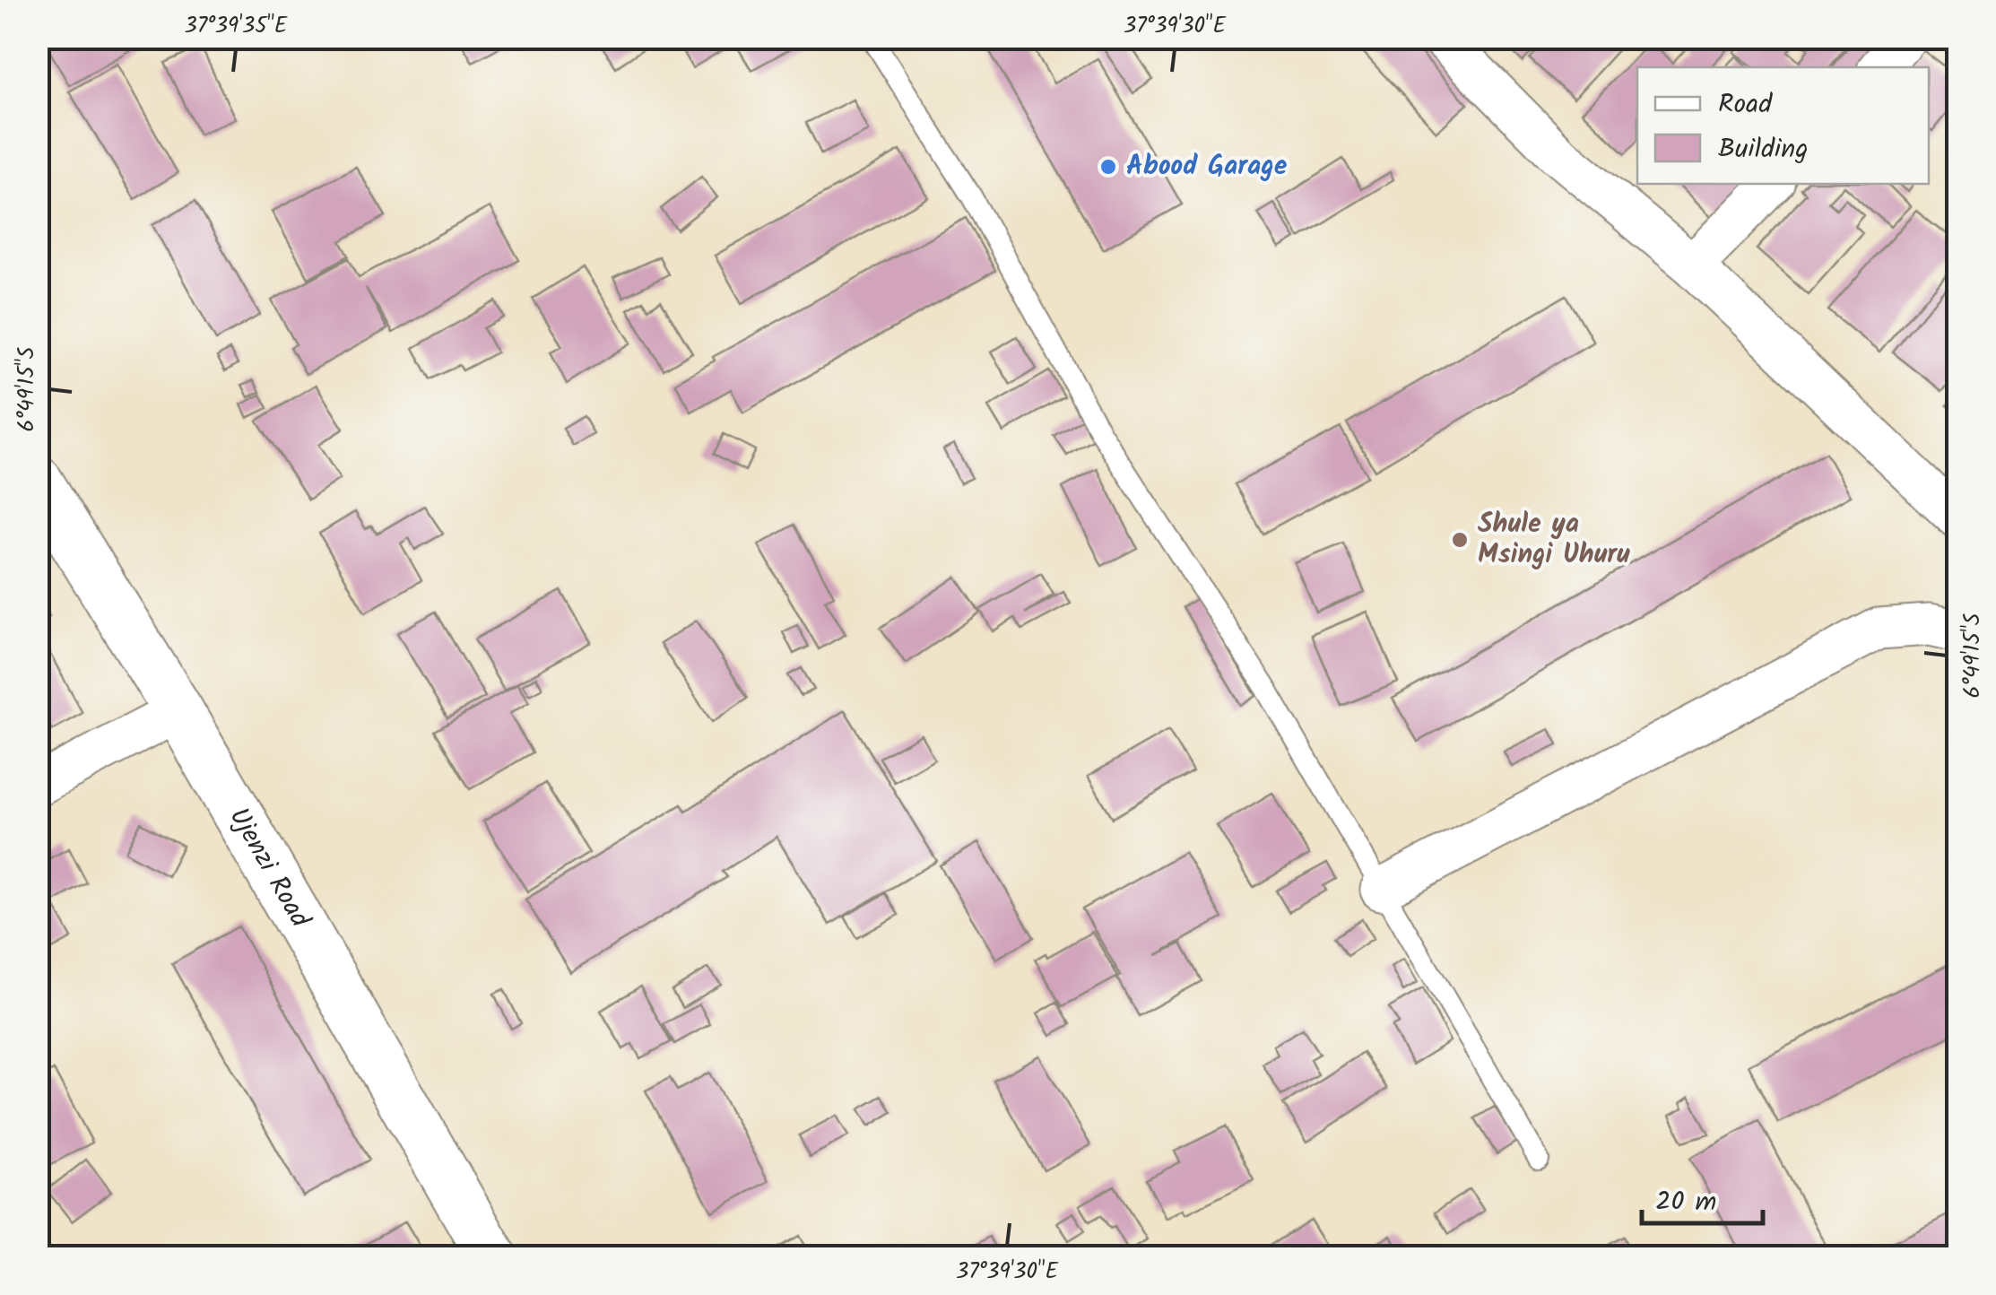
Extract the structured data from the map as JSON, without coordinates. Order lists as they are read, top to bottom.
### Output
{
  "streets": {
    "street": ["Ujenzi Road"]
  },
  "places": ["Abood Garage", "Shule ya Msingi Uhuru"],
  "legend": ["Road", "Building"],
  "scale_bar": "20 m",
  "coordinates": ["37°39'35\"E", "37°39'30\"E", "6°49'15\"S"]
}
